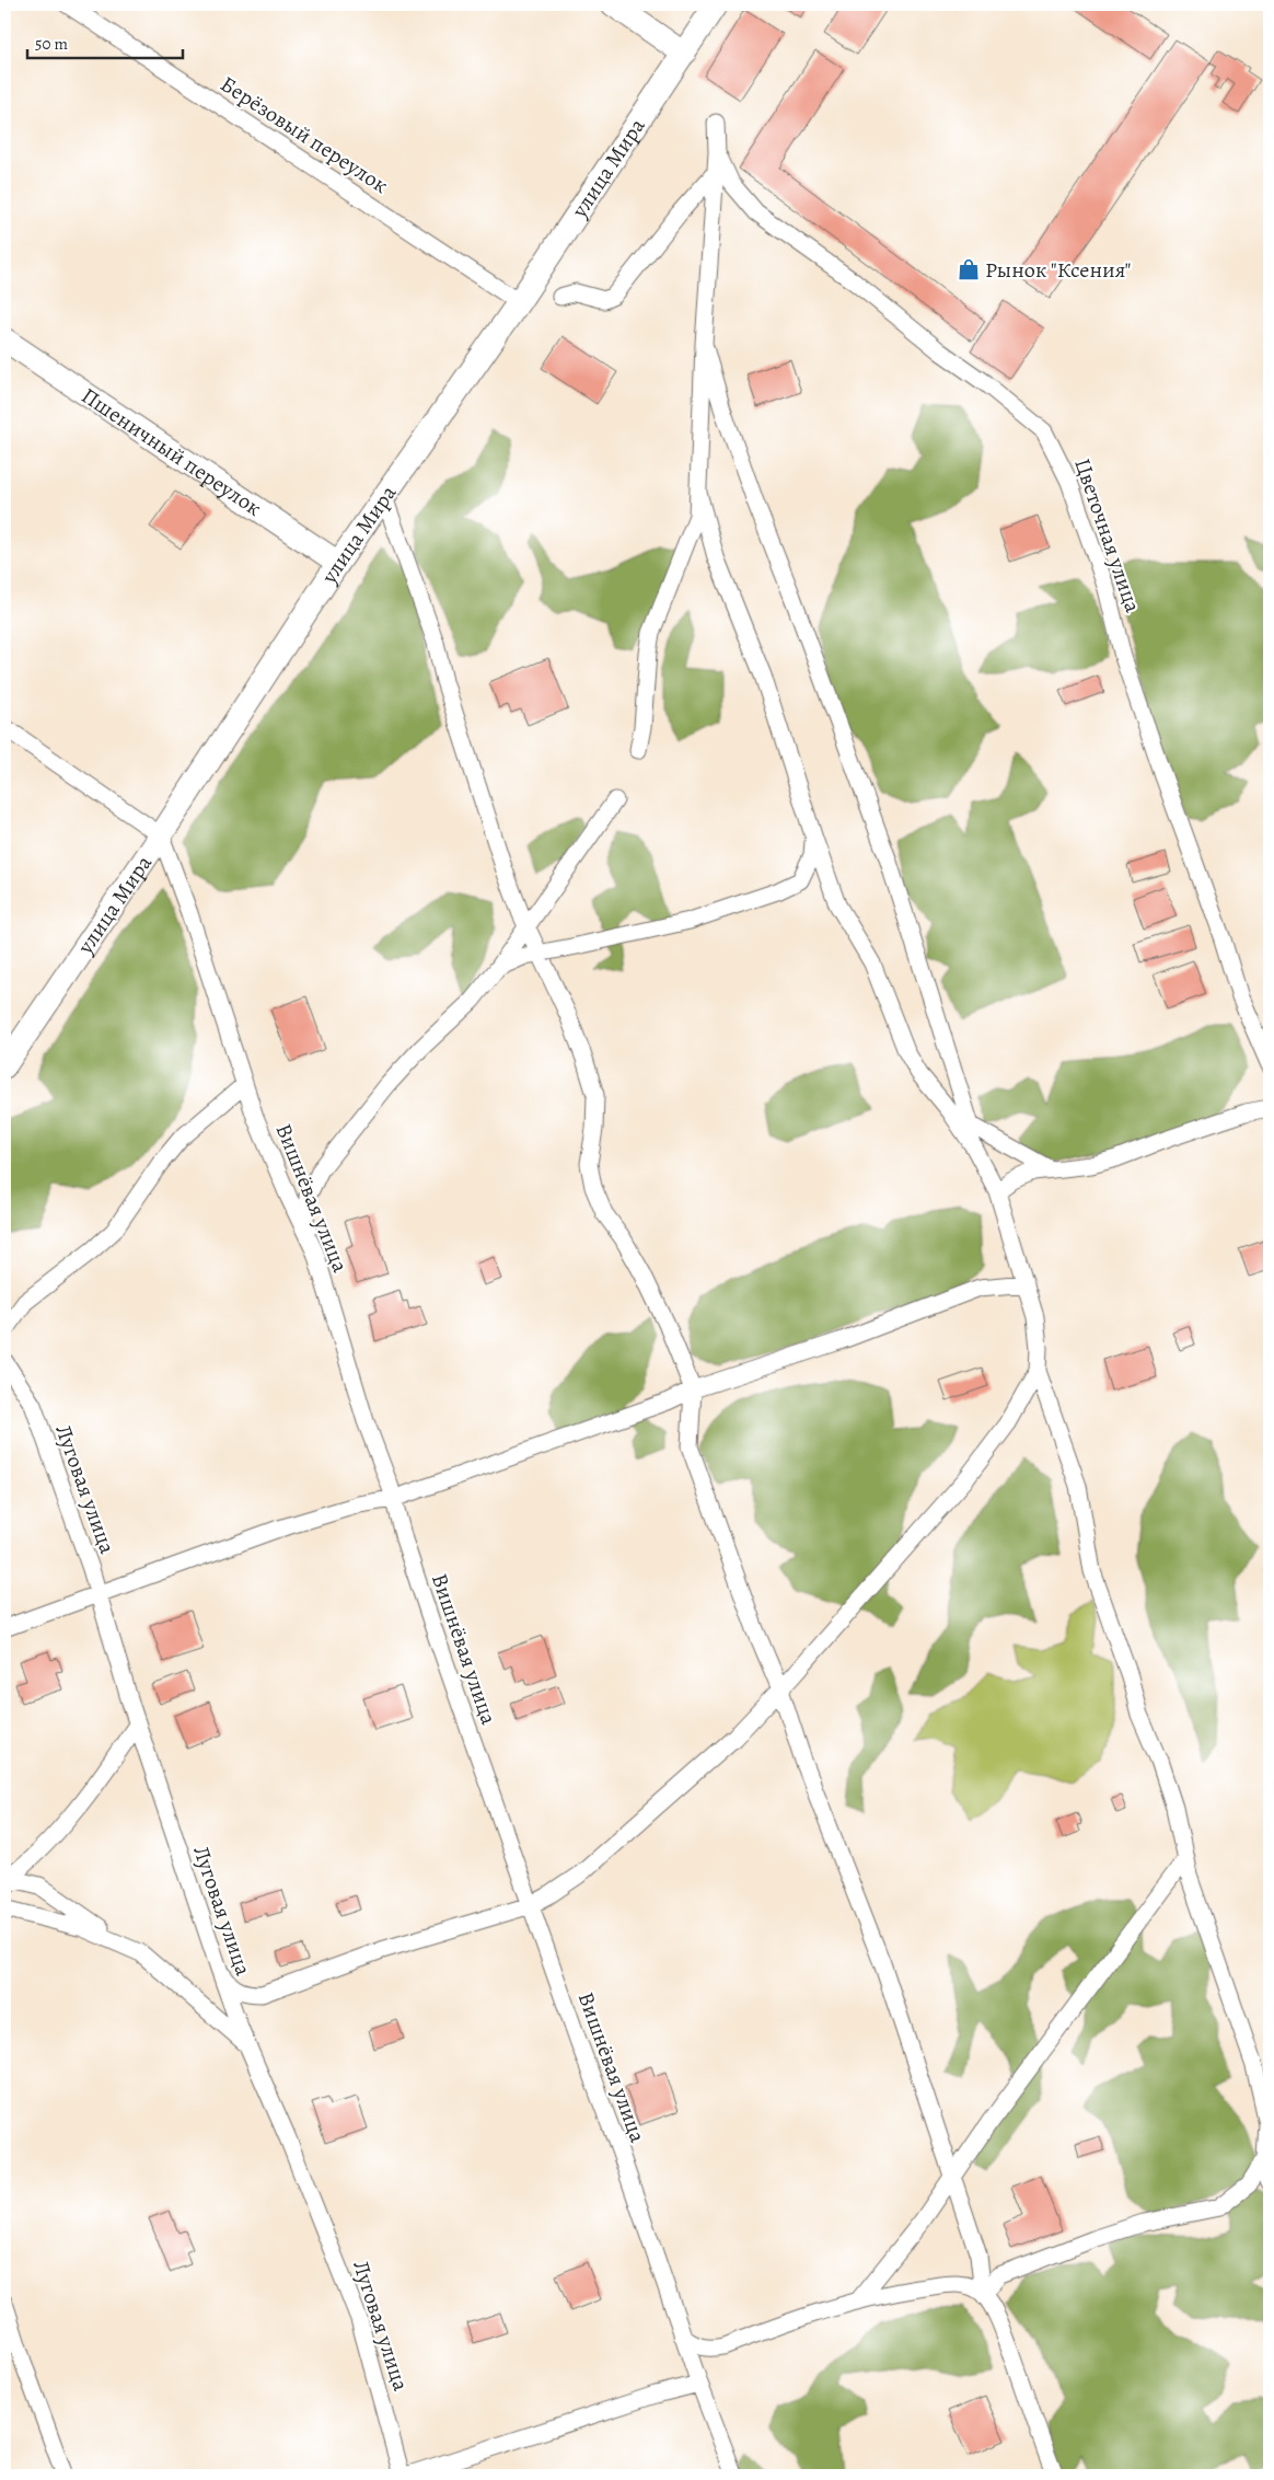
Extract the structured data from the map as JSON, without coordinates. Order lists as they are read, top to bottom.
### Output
{
  "streets": {
    "main road": ["улица Мира", "Пшеничный переулок"],
    "street": [
      "Берёзовый переулок",
      "Цветочная улица",
      "Вишнёвая улица",
      "Луговая улица"
    ]
  },
  "crossings": [
    ["Берёзовый переулок", "улица Мира"],
    ["улица Мира", "Пшеничный переулок"],
    ["улица Мира", "Вишнёвая улица"]
  ],
  "places": {
    "shop": ["Рынок \"Ксения\""]
  },
  "scale_bar": "50 m"
}
